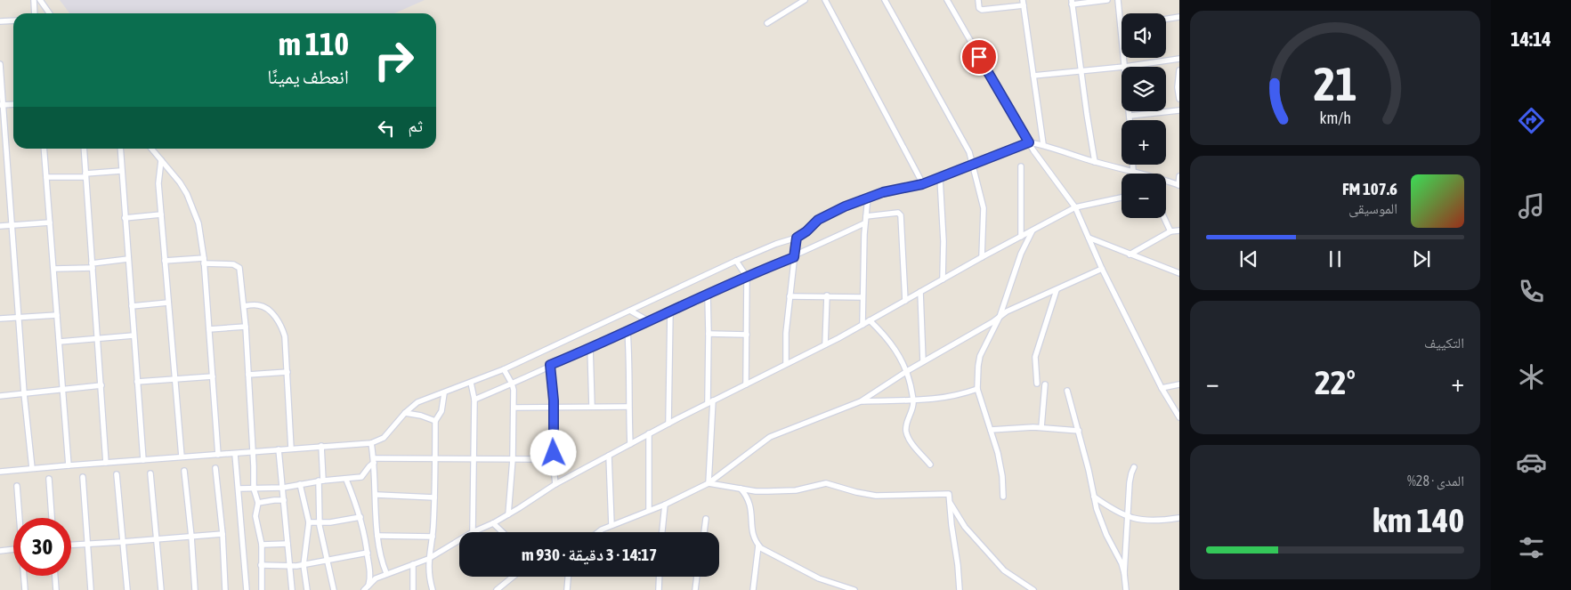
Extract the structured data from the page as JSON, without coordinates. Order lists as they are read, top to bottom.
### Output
{
  "page": {
    "tabs": "14:14",
    "map_buttons": ["+", "−"],
    "turn": ["110 m", "انعطف يمينًا"],
    "then": "ثم",
    "song": ["107.6 FM", "الموسيقى"],
    "tile": [
      "التكييف",
      ["المدى · 28%", "140 km"]
    ],
    "heat": ["−", "22°", "+"],
    "limit": "30",
    "trip": "14:17 · 3 دقيقة · 930 m",
    "gauge": ["21", "km/h"]
  }
}
